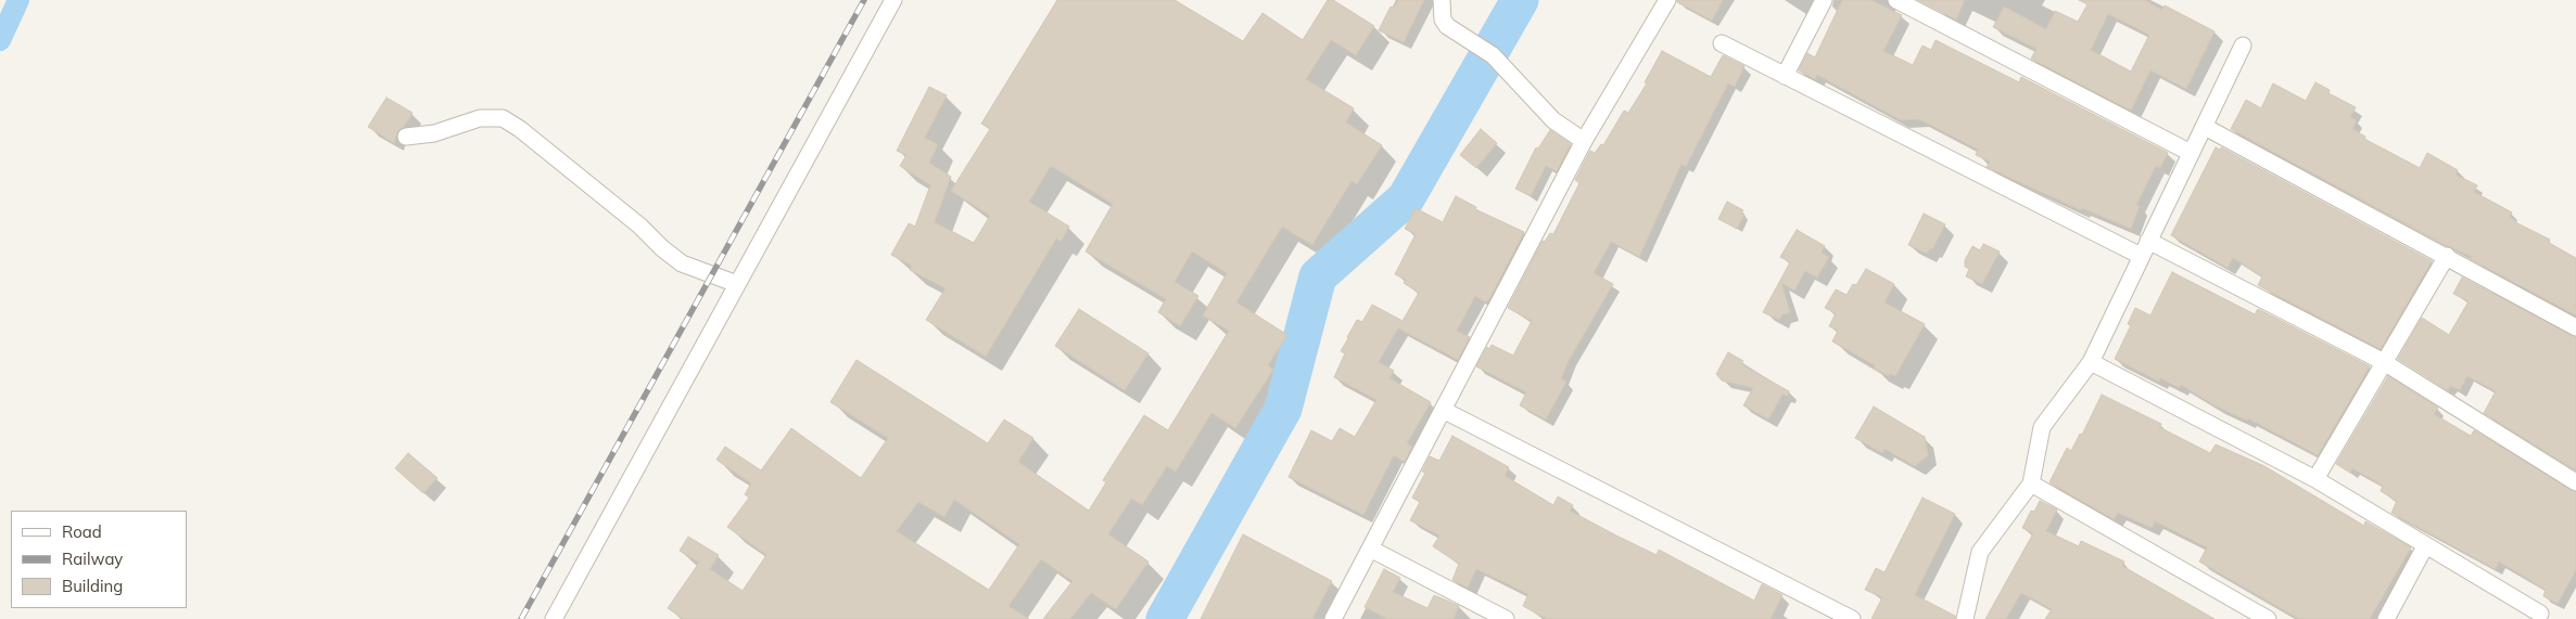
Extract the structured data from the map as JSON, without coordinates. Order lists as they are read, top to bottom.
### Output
{
  "legend": ["Road", "Railway", "Building"]
}
